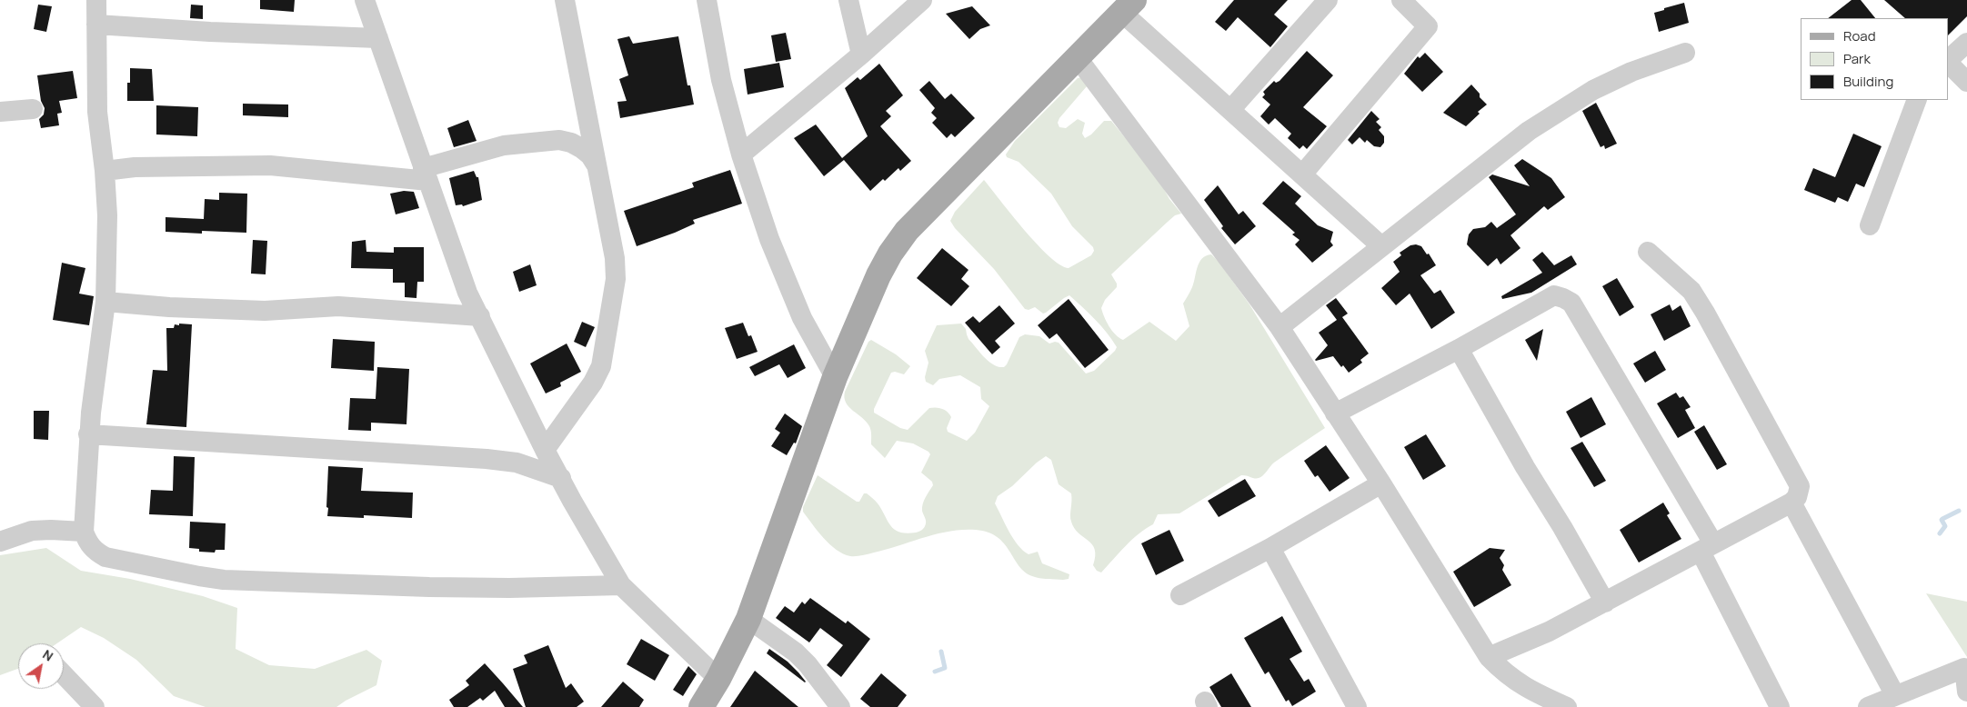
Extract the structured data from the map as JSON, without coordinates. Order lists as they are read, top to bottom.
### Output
{
  "legend": ["Road", "Park", "Building"],
  "north": "top right"
}
